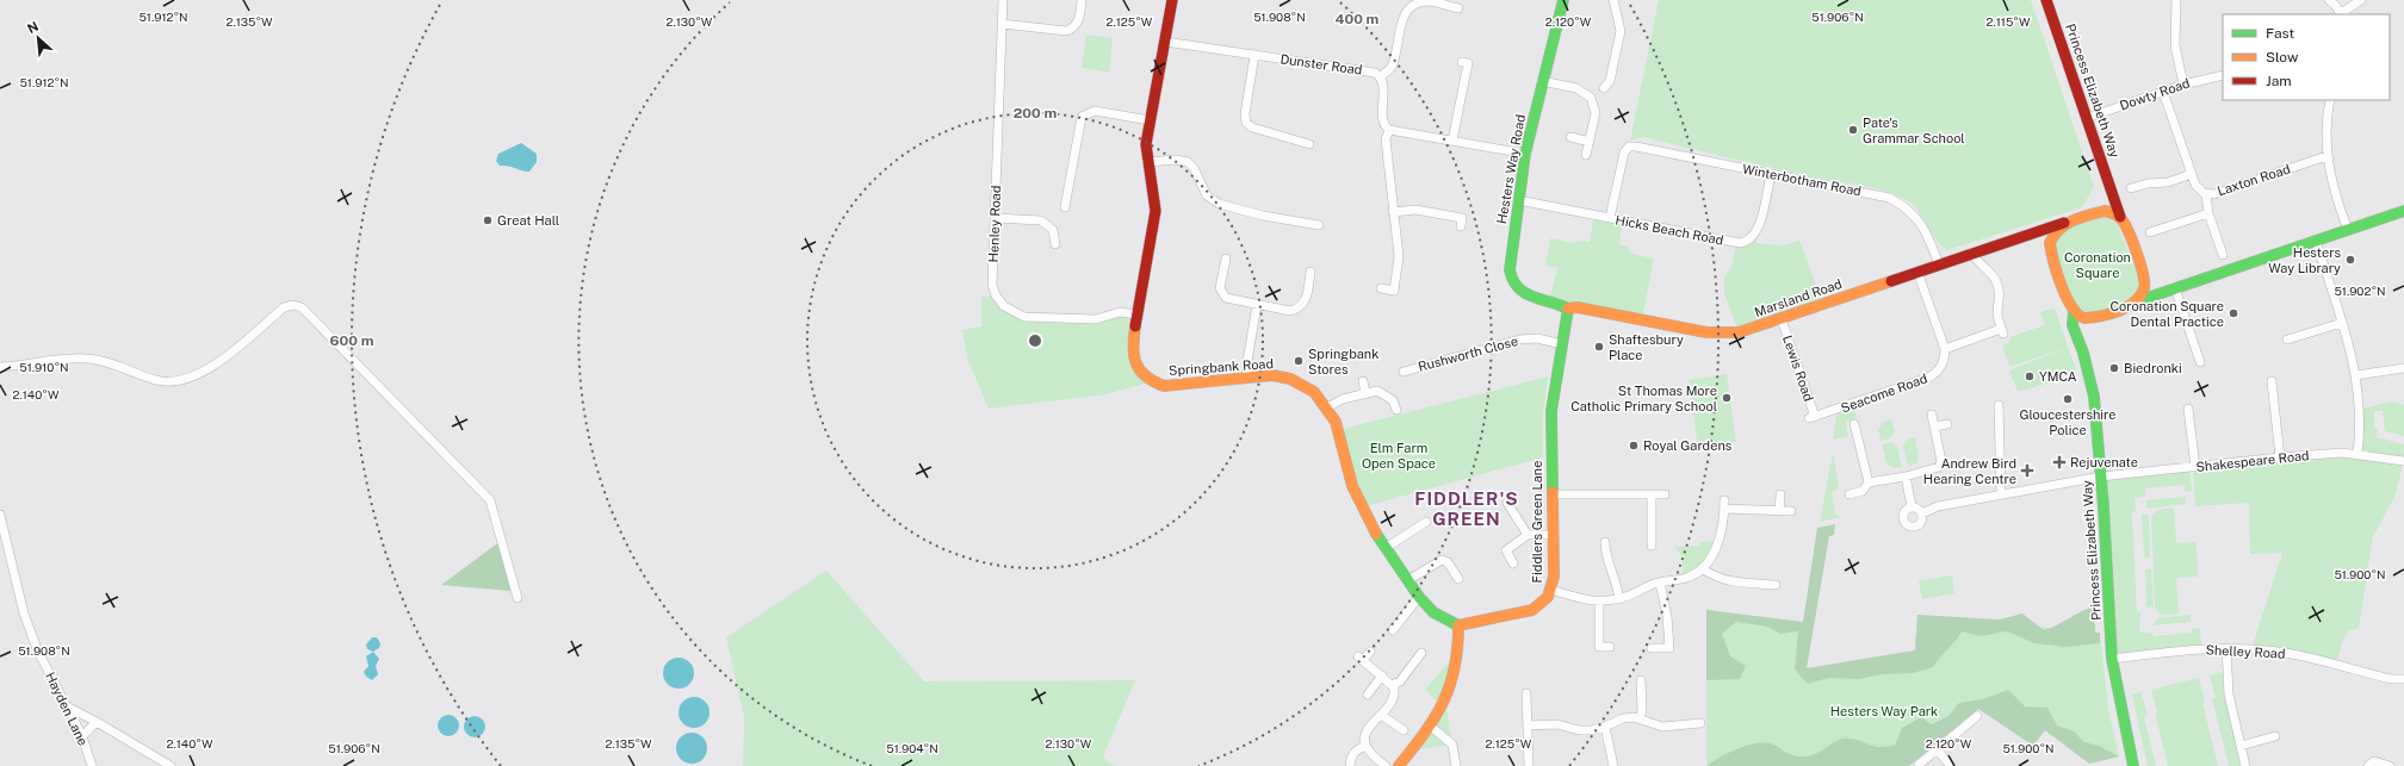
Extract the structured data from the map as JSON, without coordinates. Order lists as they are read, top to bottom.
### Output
{
  "streets": {
    "street": [
      "Dunster Road",
      "Princess Elizabeth Way",
      "Dowty Road",
      "Hesters Way Road",
      "Winterbotham Road",
      "Laxton Road",
      "Henley Road",
      "Hicks Beach Road",
      "Marsland Road",
      "Rushworth Close",
      "Springbank Road",
      "Lewis Road",
      "Seacome Road",
      "Shakespeare Road",
      "Fiddlers Green Lane",
      "Shelley Road",
      "Hayden Lane"
    ]
  },
  "crossings": [
    ["Dunster Road", "Springbank Road"],
    ["Princess Elizabeth Way", "Dowty Road"],
    ["Princess Elizabeth Way", "Marsland Road"],
    ["Princess Elizabeth Way", "Shakespeare Road"],
    ["Princess Elizabeth Way", "Shelley Road"],
    ["Dowty Road", "Laxton Road"],
    ["Hesters Way Road", "Hicks Beach Road"],
    ["Hesters Way Road", "Marsland Road"],
    ["Hesters Way Road", "Fiddlers Green Lane"],
    ["Winterbotham Road", "Hicks Beach Road"],
    ["Winterbotham Road", "Marsland Road"],
    ["Henley Road", "Springbank Road"],
    ["Marsland Road", "Lewis Road"],
    ["Marsland Road", "Fiddlers Green Lane"],
    ["Rushworth Close", "Fiddlers Green Lane"],
    ["Springbank Road", "Fiddlers Green Lane"],
    ["Lewis Road", "Seacome Road"]
  ],
  "districts": ["FIDDLER'S GREEN"],
  "parks": ["Coronation Square", "Elm Farm Open Space", "Hesters Way Park"],
  "places": {
    "other": [
      "Pate's Grammar School",
      "Great Hall",
      "Hesters Way Library",
      "Coronation Square Dental Practice",
      "Shaftesbury Place",
      "Springbank Stores",
      "Biedronki",
      "YMCA",
      "St Thomas More Catholic Primary School",
      "Gloucestershire Police",
      "Royal Gardens"
    ],
    "health": ["Rejuvenate", "Andrew Bird Hearing Centre"]
  },
  "legend": ["Fast", "Slow", "Jam"],
  "north": "top left",
  "coordinates": [
    "51.912°N",
    "51.908°N",
    "51.906°N",
    "2.135°W",
    "2.130°W",
    "2.125°W",
    "2.120°W",
    "2.115°W",
    "51.902°N",
    "51.910°N",
    "2.140°W",
    "51.900°N",
    "51.904°N"
  ],
  "rings": ["400 m", "200 m", "600 m"]
}
